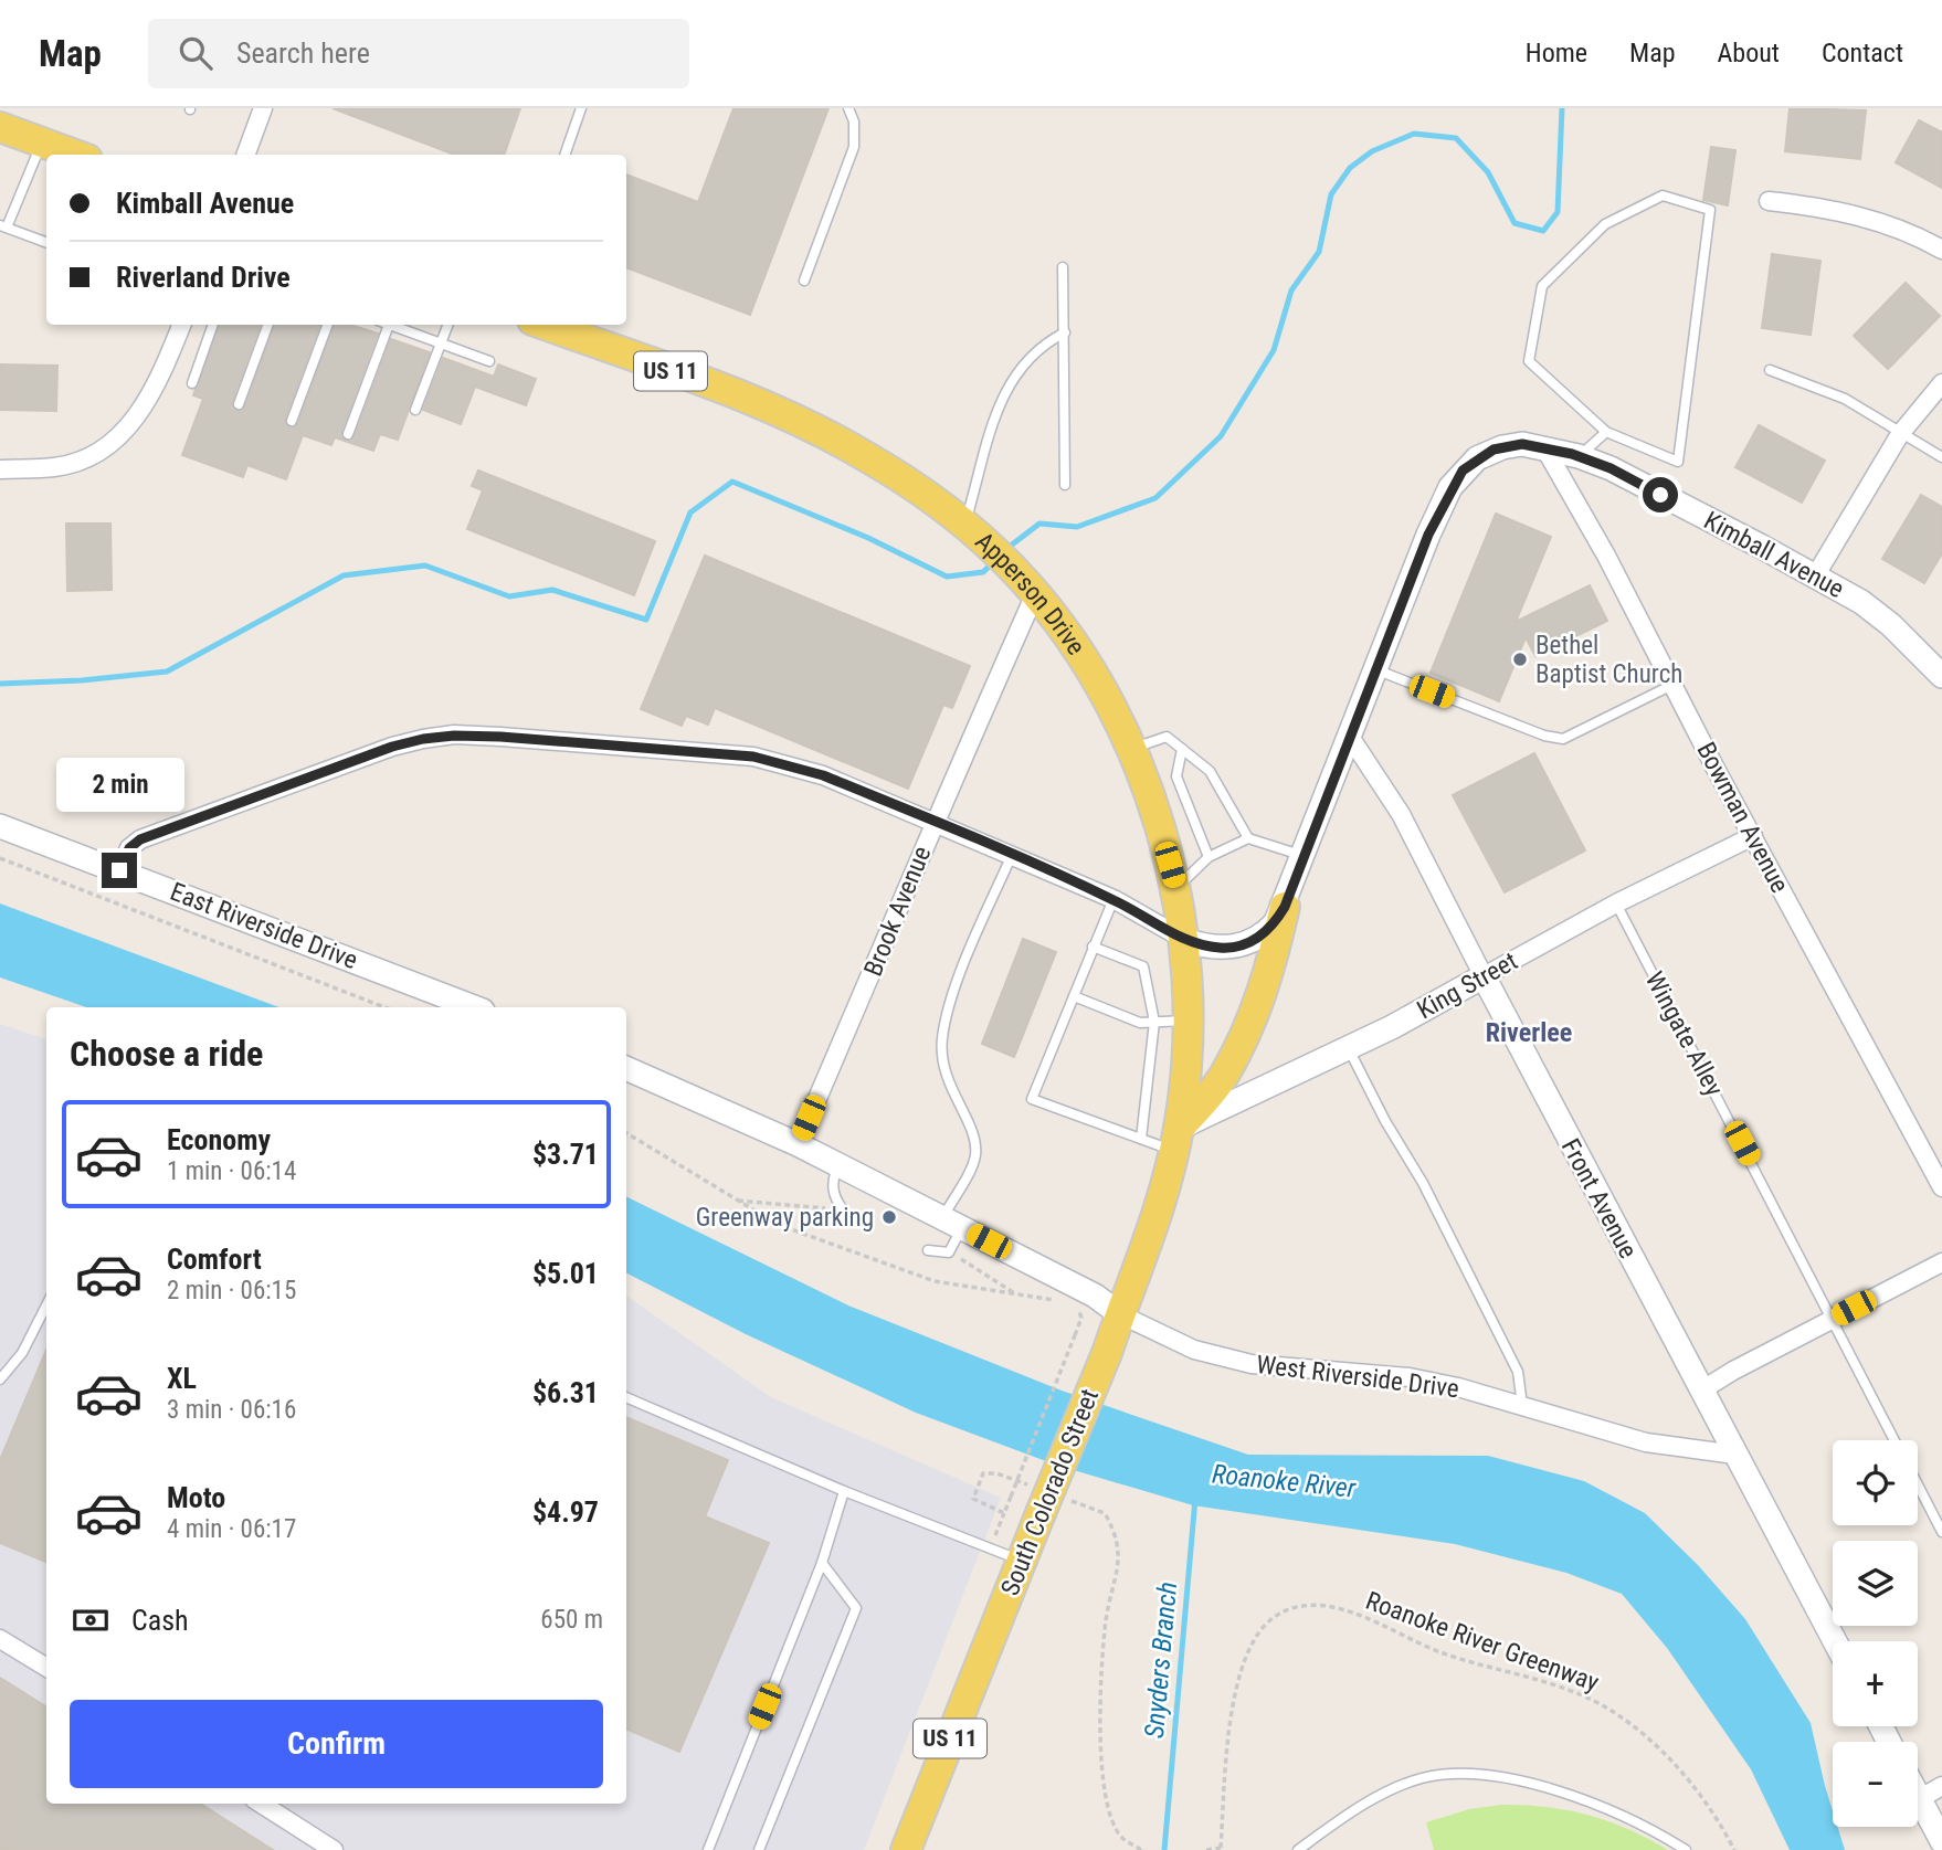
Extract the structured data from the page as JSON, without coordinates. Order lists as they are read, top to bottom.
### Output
{
  "streets": {
    "main road": ["US 11", "Apperson Drive", "South Colorado Street"],
    "street": [
      "Kimball Avenue",
      "Bowman Avenue",
      "Brook Avenue",
      "East Riverside Drive",
      "King Street",
      "Front Avenue",
      "West Riverside Drive"
    ],
    "lane": ["Wingate Alley"],
    "path": ["Roanoke River Greenway"]
  },
  "crossings": [
    ["Kimball Avenue", "Bowman Avenue"],
    ["Apperson Drive", "Brook Avenue"],
    ["Apperson Drive", "King Street"],
    ["Apperson Drive", "South Colorado Street"],
    ["Bowman Avenue", "King Street"],
    ["King Street", "Wingate Alley"],
    ["King Street", "Front Avenue"],
    ["King Street", "South Colorado Street"],
    ["Front Avenue", "West Riverside Drive"],
    ["West Riverside Drive", "South Colorado Street"]
  ],
  "districts": ["Riverlee"],
  "water": ["Roanoke River", "Snyders Branch"],
  "places": ["Bethel Baptist Church", "Greenway parking"],
  "page": {
    "header": "Map",
    "search": "Search here",
    "nav": [
      "Home",
      "Map",
      "About",
      "Contact"
    ],
    "banner": ["Kimball Avenue", "Riverland Drive"],
    "bubble": "2 min",
    "heading": "Choose a ride",
    "list": [
      {
        "name": "Economy",
        "note": "1 min · 06:14",
        "value": "$3.71"
      },
      {
        "name": "Comfort",
        "note": "2 min · 06:15",
        "value": "$5.01"
      },
      {
        "name": "XL",
        "note": "3 min · 06:16",
        "value": "$6.31"
      },
      {
        "name": "Moto",
        "note": "4 min · 06:17",
        "value": "$4.97"
      }
    ],
    "map_buttons": ["+", "−"],
    "pay": ["Cash", "650 m"],
    "buttons": "Confirm"
  }
}
